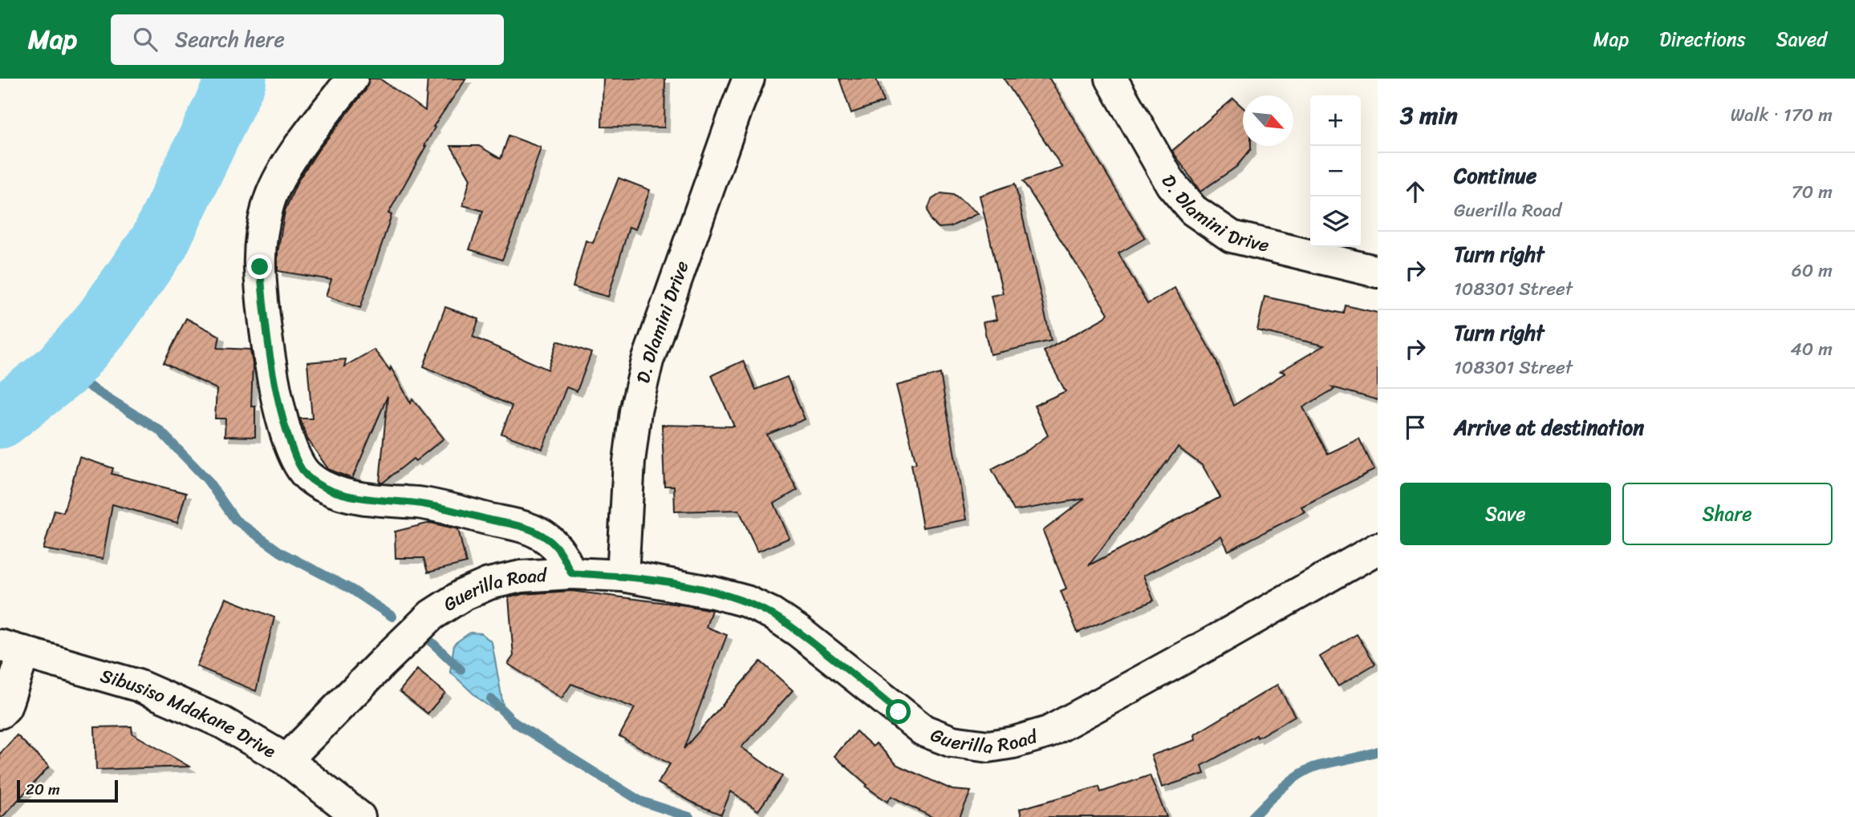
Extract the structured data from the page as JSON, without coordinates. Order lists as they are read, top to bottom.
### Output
{
  "streets": {
    "street": ["D. Dlamini Drive", "Guerilla Road", "Sibusiso Mdakane Drive"]
  },
  "crossings": [
    ["D. Dlamini Drive", "Guerilla Road"],
    ["Guerilla Road", "Sibusiso Mdakane Drive"]
  ],
  "scale_bar": "20 m",
  "north": "bottom right",
  "page": {
    "header": "Map",
    "search": "Search here",
    "nav": ["Map", "Directions", "Saved"],
    "heading": ["3 min", "Walk · 170 m"],
    "map_buttons": ["+", "−"],
    "list": [
      ["Continue", "Guerilla Road", "70 m"],
      ["Turn right", "108301 Street", "60 m"],
      ["Turn right", "108301 Street", "40 m"],
      "Arrive at destination"
    ],
    "buttons": ["Save", "Share"],
    "scale": "20 m"
  }
}
